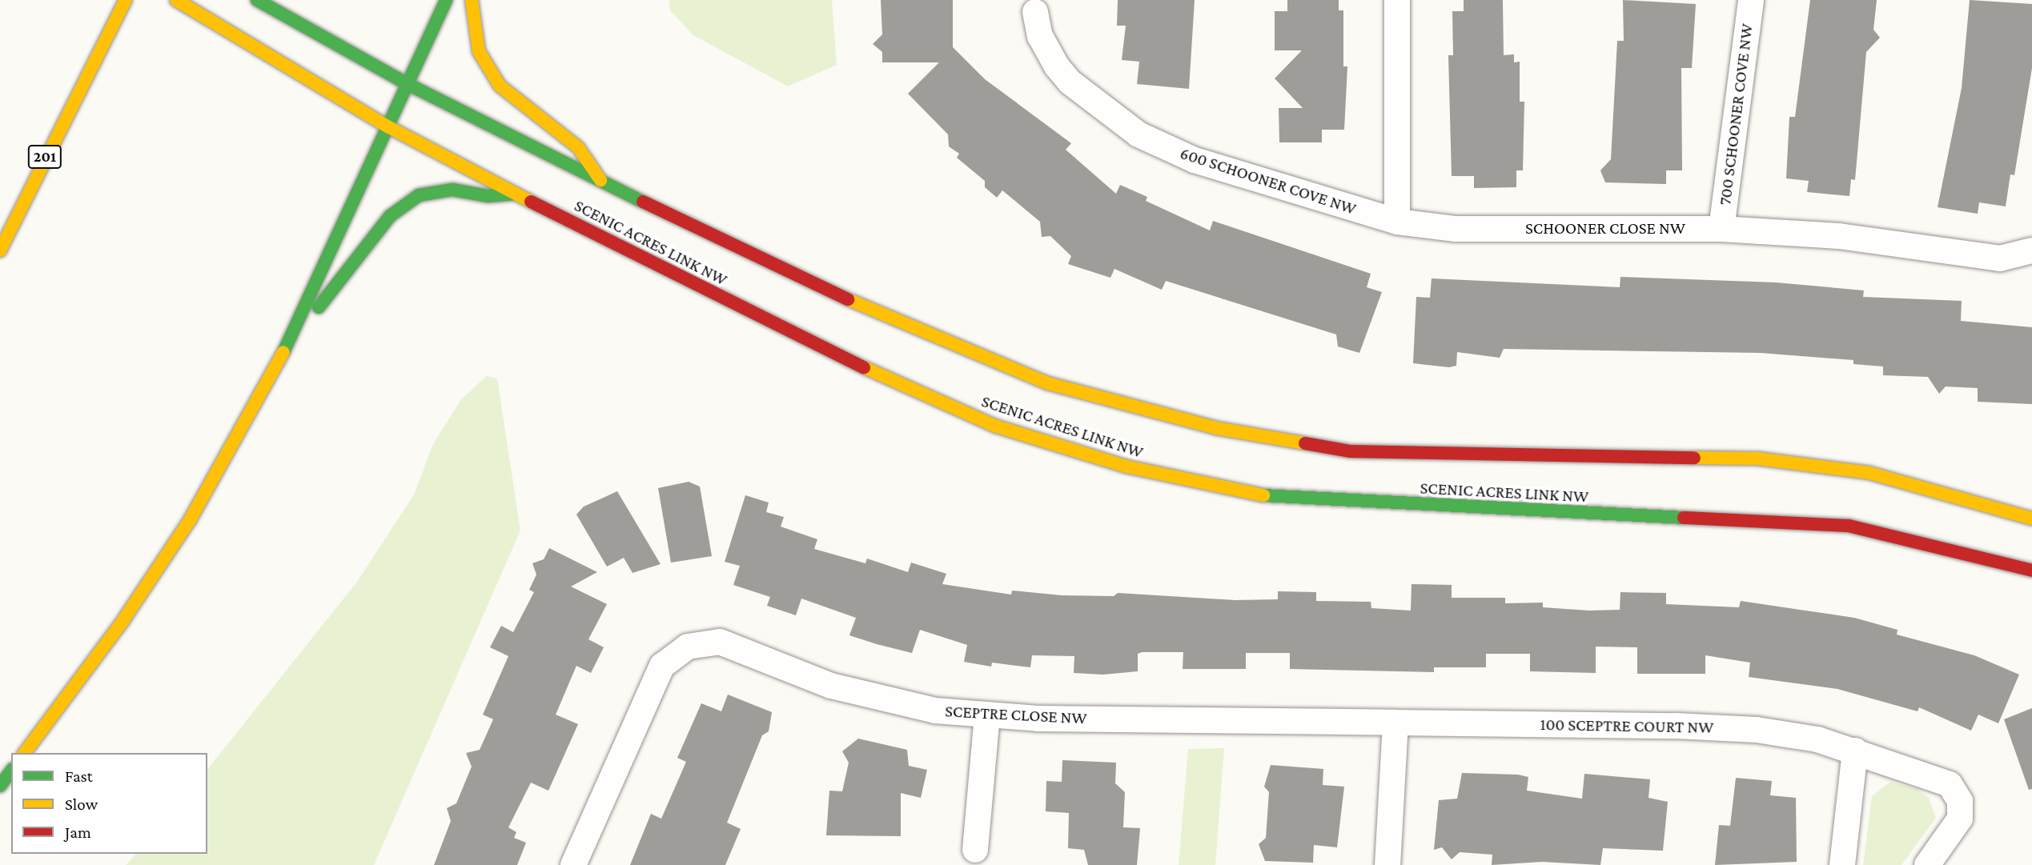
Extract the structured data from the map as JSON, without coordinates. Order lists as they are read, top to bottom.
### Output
{
  "streets": {
    "main road": ["201", "SCENIC ACRES LINK NW"],
    "street": [
      "700 SCHOONER COVE NW",
      "600 SCHOONER COVE NW",
      "SCHOONER CLOSE NW",
      "SCEPTRE CLOSE NW",
      "100 SCEPTRE COURT NW"
    ]
  },
  "crossings": [
    ["700 SCHOONER COVE NW", "SCHOONER CLOSE NW"],
    ["600 SCHOONER COVE NW", "SCHOONER CLOSE NW"],
    ["SCEPTRE CLOSE NW", "100 SCEPTRE COURT NW"]
  ],
  "legend": ["Fast", "Slow", "Jam"]
}
